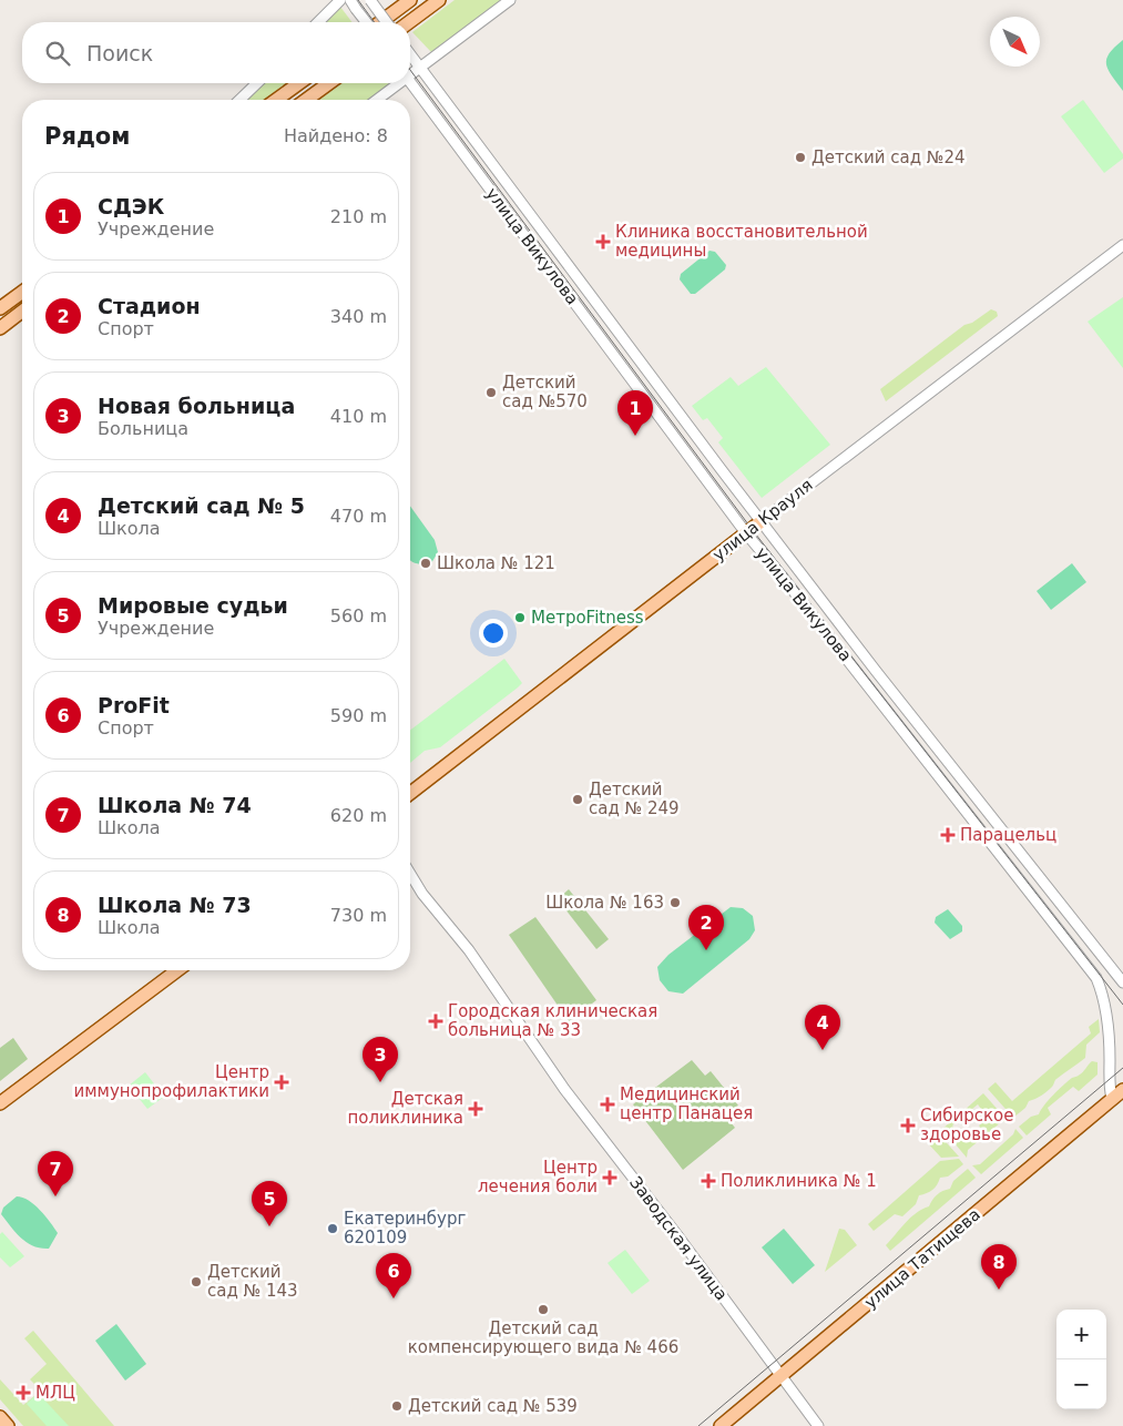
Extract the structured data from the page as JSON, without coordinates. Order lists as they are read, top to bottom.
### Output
{
  "streets": {
    "main road": ["улица Крауля", "улица Татищева"],
    "street": ["улица Викулова", "Заводская улица"]
  },
  "crossings": [
    ["улица Викулова", "улица Крауля"],
    ["улица Викулова", "улица Татищева"],
    ["Заводская улица", "улица Татищева"]
  ],
  "places": {
    "other": [
      "Детский сад №24",
      "Детский сад №570",
      "Школа № 121",
      "МетроFitness",
      "Детский сад № 249",
      "Школа № 163",
      "Екатеринбург 620109",
      "Детский сад № 143",
      "Детский сад компенсирующего вида № 466",
      "Детский сад № 539"
    ],
    "health": [
      "Клиника восстановительной медицины",
      "Парацельц",
      "Городская клиническая больница № 33",
      "Центр иммунопрофилактики",
      "Медицинский центр Панацея",
      "Детская поликлиника",
      "Сибирское здоровье",
      "Центр лечения боли",
      "Поликлиника № 1",
      "МЛЦ"
    ]
  },
  "north": "bottom right",
  "page": {
    "search": "Поиск",
    "heading": ["Рядом", "Найдено: 8"],
    "list": [
      {
        "mark": "1",
        "name": "СДЭК",
        "note": "Учреждение",
        "value": "210 m"
      },
      {
        "mark": "2",
        "name": "Стадион",
        "note": "Спорт",
        "value": "340 m"
      },
      {
        "mark": "3",
        "name": "Новая больница",
        "note": "Больница",
        "value": "410 m"
      },
      {
        "mark": "4",
        "name": "Детский сад № 5",
        "note": "Школа",
        "value": "470 m"
      },
      {
        "mark": "5",
        "name": "Мировые судьи",
        "note": "Учреждение",
        "value": "560 m"
      },
      {
        "mark": "6",
        "name": "ProFit",
        "note": "Спорт",
        "value": "590 m"
      },
      {
        "mark": "7",
        "name": "Школа № 74",
        "note": "Школа",
        "value": "620 m"
      },
      {
        "mark": "8",
        "name": "Школа № 73",
        "note": "Школа",
        "value": "730 m"
      }
    ],
    "pins": [
      "1",
      "2",
      "4",
      "3",
      "7",
      "5",
      "8",
      "6"
    ],
    "map_buttons": ["+", "−"]
  }
}
